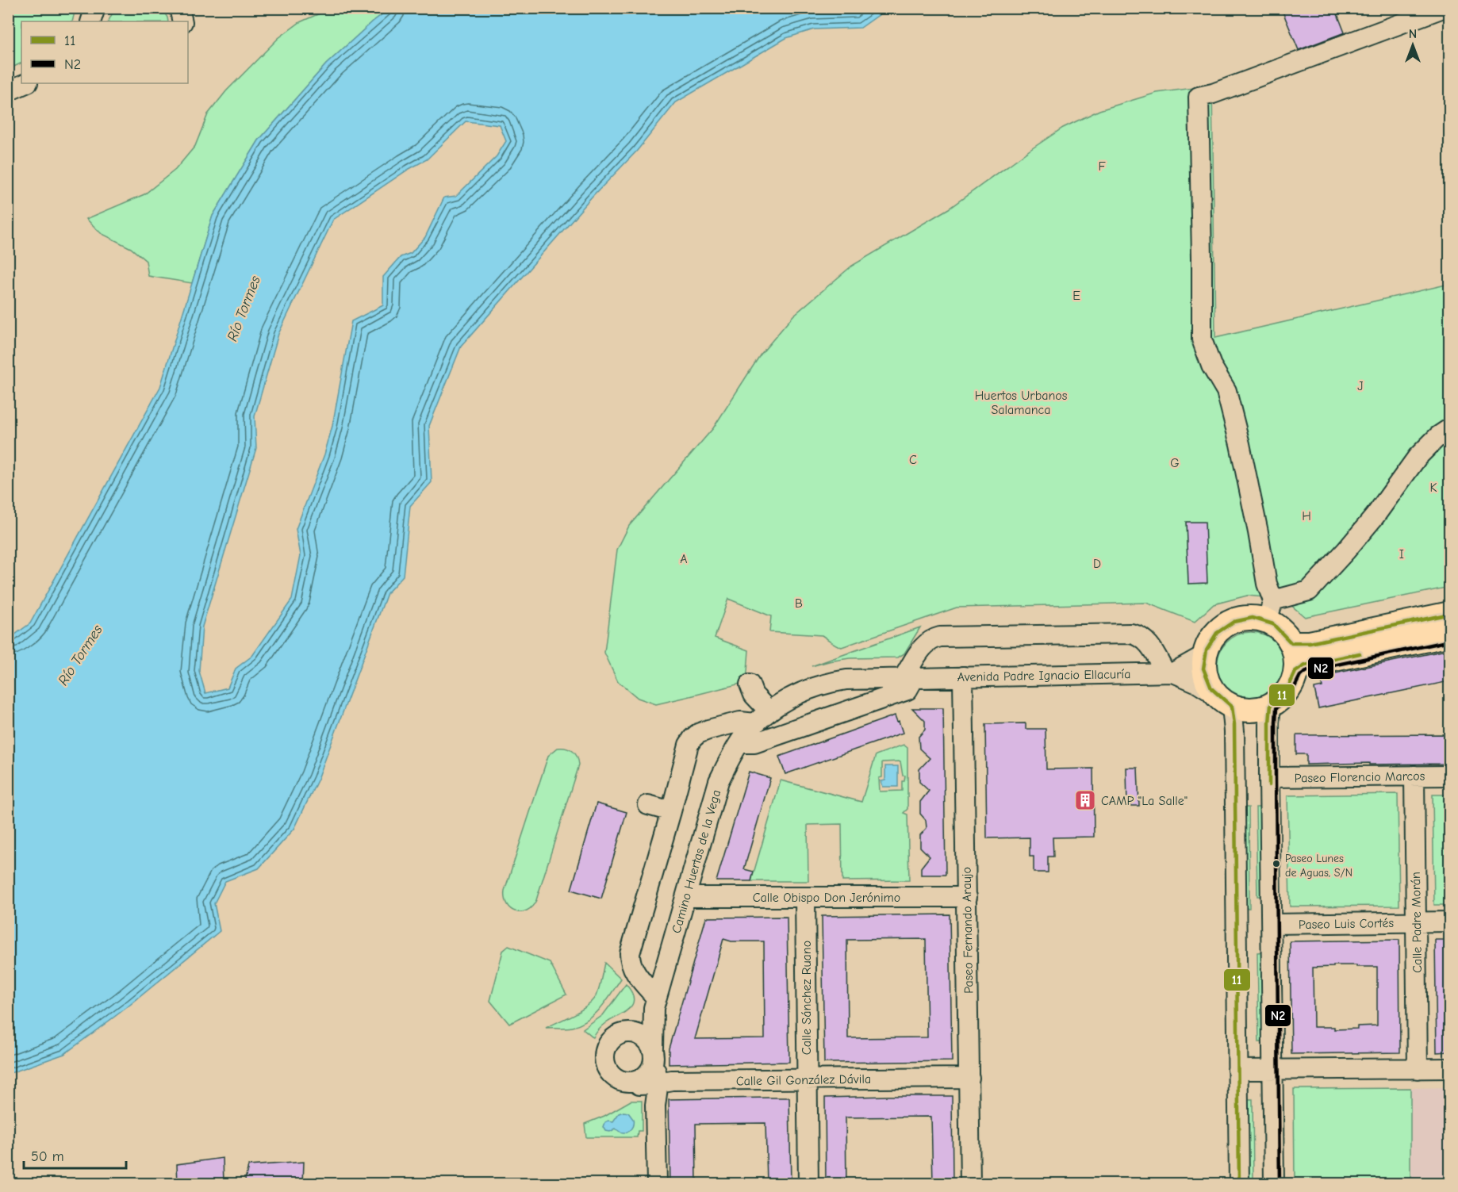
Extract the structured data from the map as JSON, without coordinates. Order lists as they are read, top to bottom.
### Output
{
  "streets": {
    "street": [
      "Avenida Padre Ignacio Ellacuría",
      "Paseo Florencio Marcos",
      "Camino Huertas de la Vega",
      "Calle Obispo Don Jerónimo",
      "Calle Padre Morán",
      "Paseo Luis Cortés",
      "Paseo Fernando Araujo",
      "Calle Sánchez Ruano",
      "Calle Gil González Dávila"
    ]
  },
  "crossings": [
    ["Avenida Padre Ignacio Ellacuría", "Camino Huertas de la Vega"],
    ["Avenida Padre Ignacio Ellacuría", "Paseo Fernando Araujo"],
    ["Paseo Florencio Marcos", "Calle Padre Morán"],
    ["Camino Huertas de la Vega", "Calle Obispo Don Jerónimo"],
    ["Camino Huertas de la Vega", "Calle Gil González Dávila"],
    ["Calle Obispo Don Jerónimo", "Paseo Fernando Araujo"],
    ["Calle Obispo Don Jerónimo", "Calle Sánchez Ruano"],
    ["Calle Padre Morán", "Paseo Luis Cortés"],
    ["Paseo Fernando Araujo", "Calle Gil González Dávila"],
    ["Calle Sánchez Ruano", "Calle Gil González Dávila"]
  ],
  "water": ["Río Tormes"],
  "parks": [
    "F",
    "E",
    "J",
    "Huertos Urbanos Salamanca",
    "C",
    "G",
    "K",
    "H",
    "I",
    "A",
    "D",
    "B"
  ],
  "places": {
    "building": ["CAMP \"La Salle\""],
    "other": ["Paseo Lunes de Aguas, S/N"]
  },
  "lines": ["transit line 11", "transit line N2"],
  "legend": ["11", "N2"],
  "scale_bar": "50 m",
  "north": "top"
}
